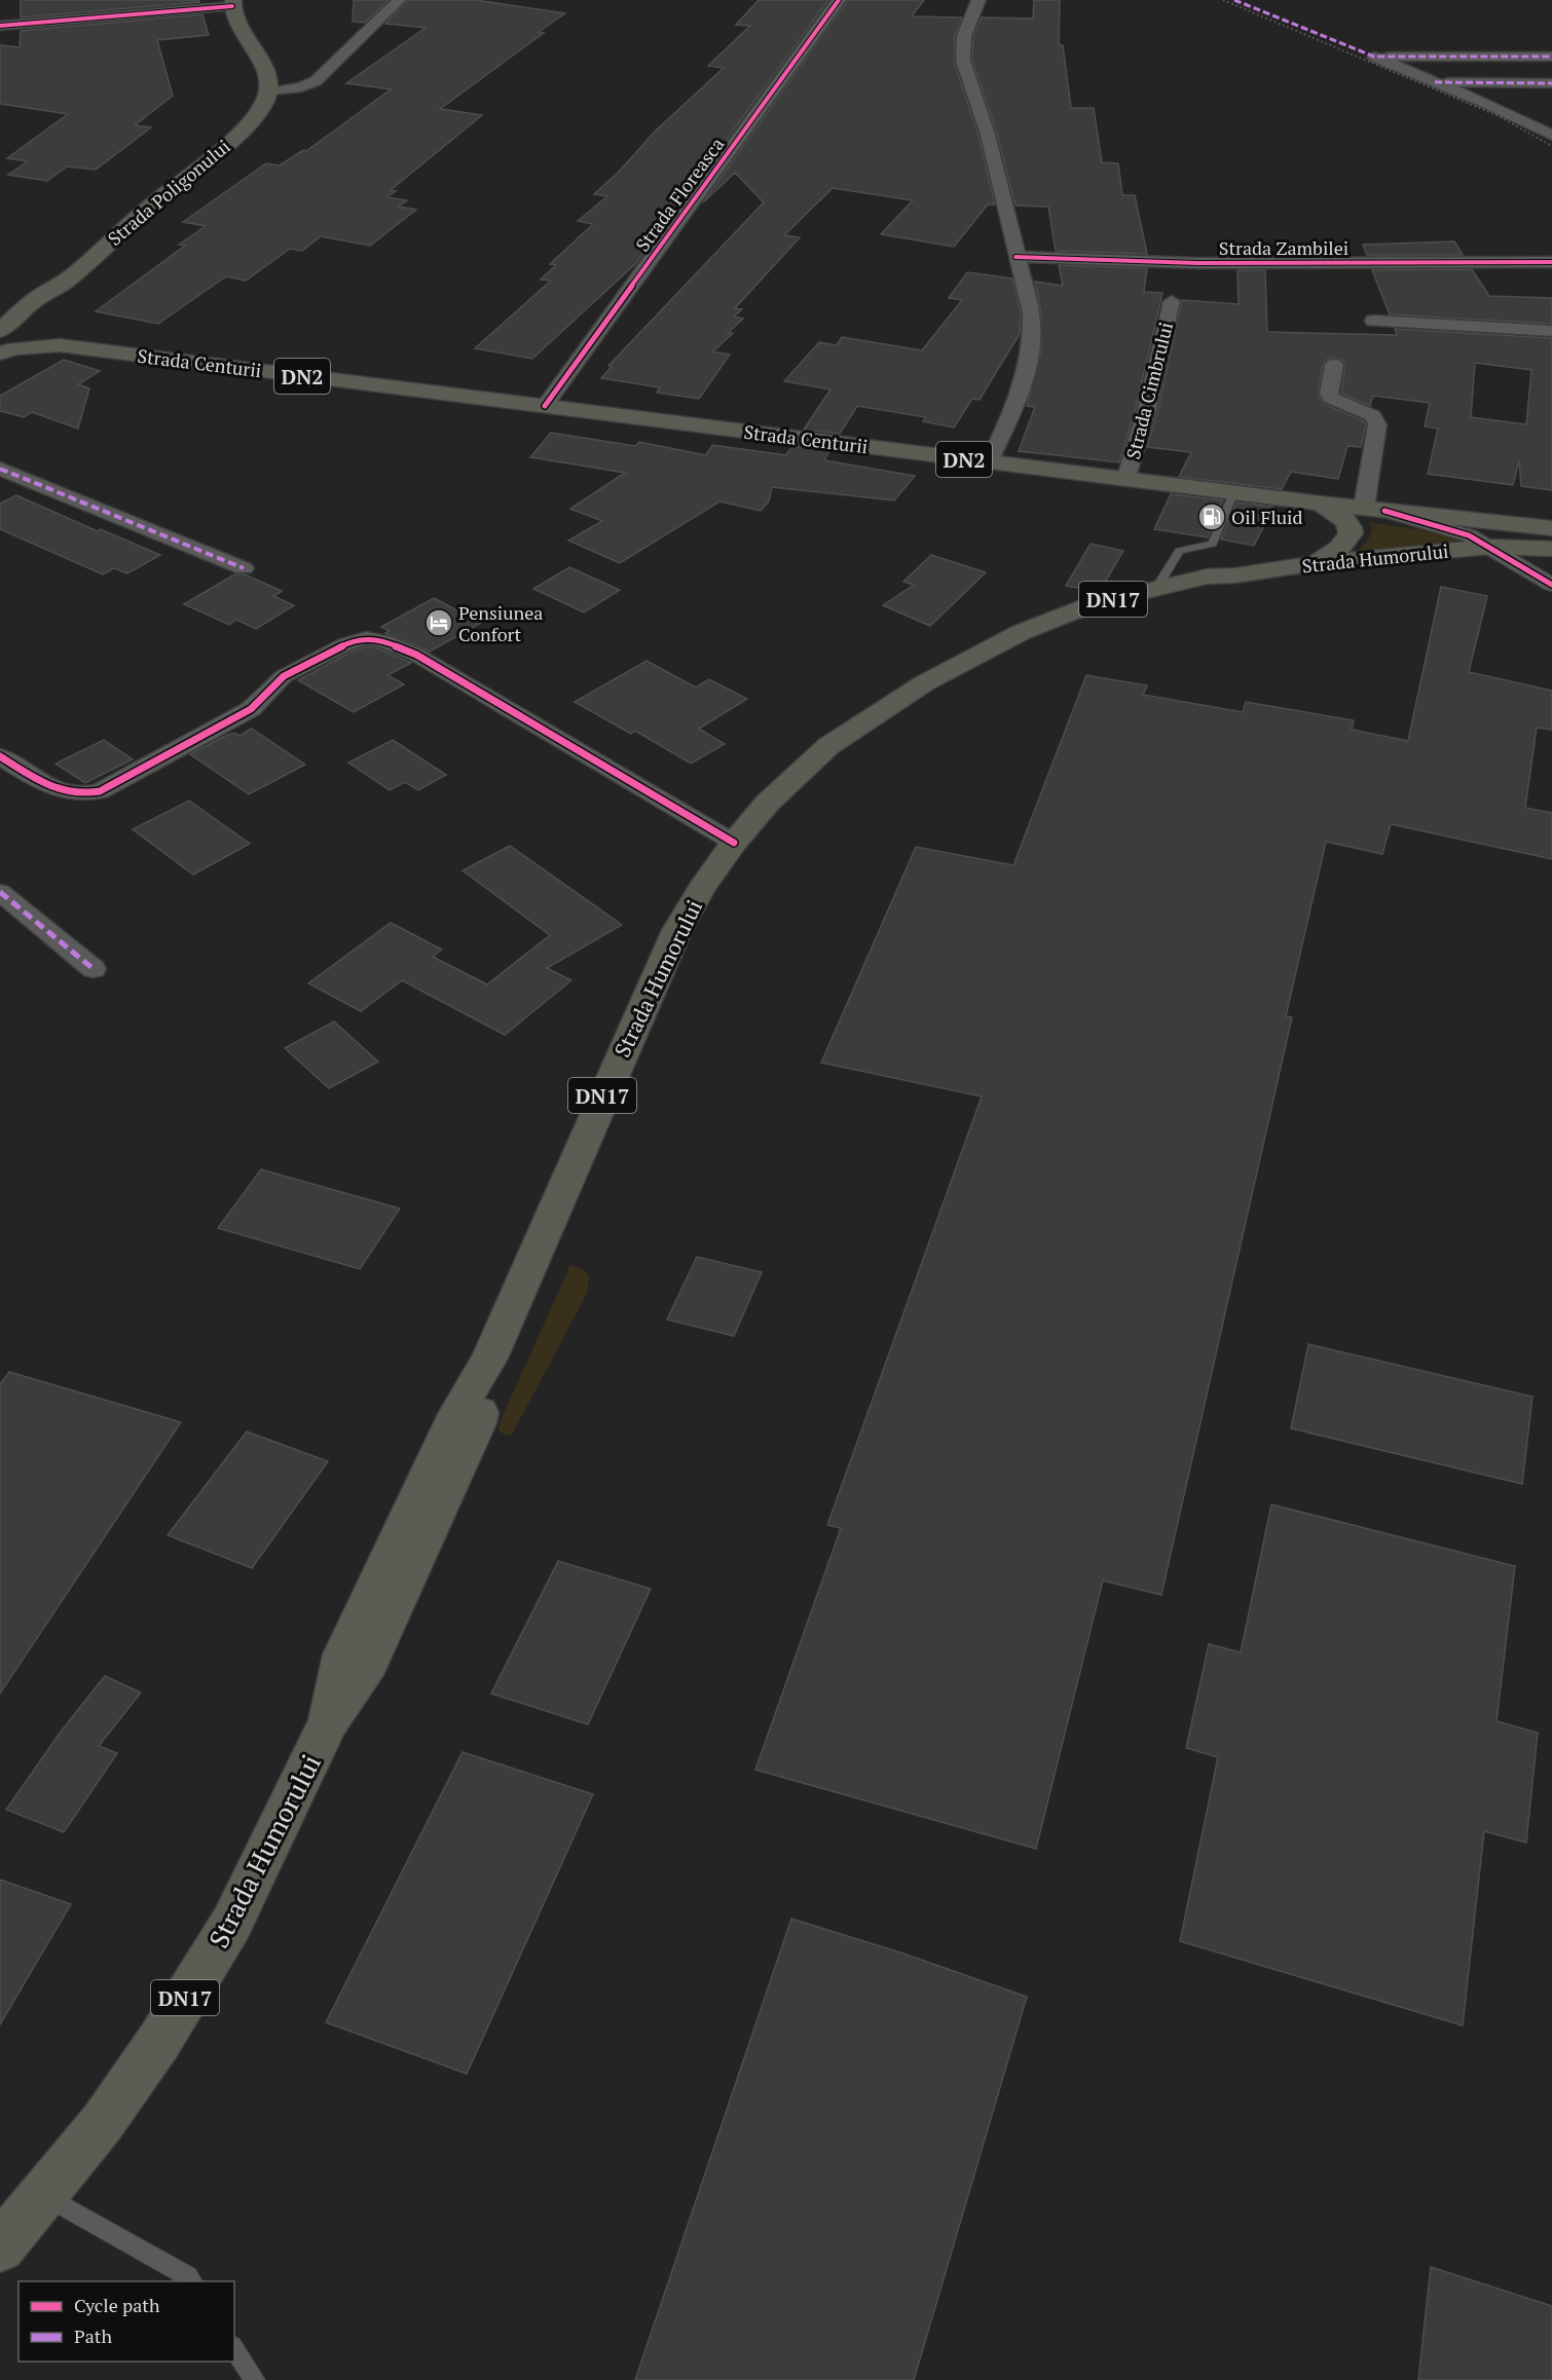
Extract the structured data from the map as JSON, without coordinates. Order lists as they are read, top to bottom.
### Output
{
  "streets": {
    "main road": [
      "Strada Poligonului",
      "Strada Centurii",
      "DN2",
      "Strada Humorului",
      "DN17"
    ],
    "street": ["Strada Floreasca", "Strada Zambilei", "Strada Cimbrului"]
  },
  "crossings": [
    ["Strada Poligonului", "Strada Centurii"],
    ["Strada Floreasca", "Strada Centurii"],
    ["Strada Centurii", "Strada Cimbrului"],
    ["Strada Centurii", "DN17"],
    ["Strada Humorului", "DN17"]
  ],
  "places": {
    "fuel station": ["Oil Fluid"],
    "hotel": ["Pensiunea Confort"]
  },
  "legend": ["Cycle path", "Path"]
}
